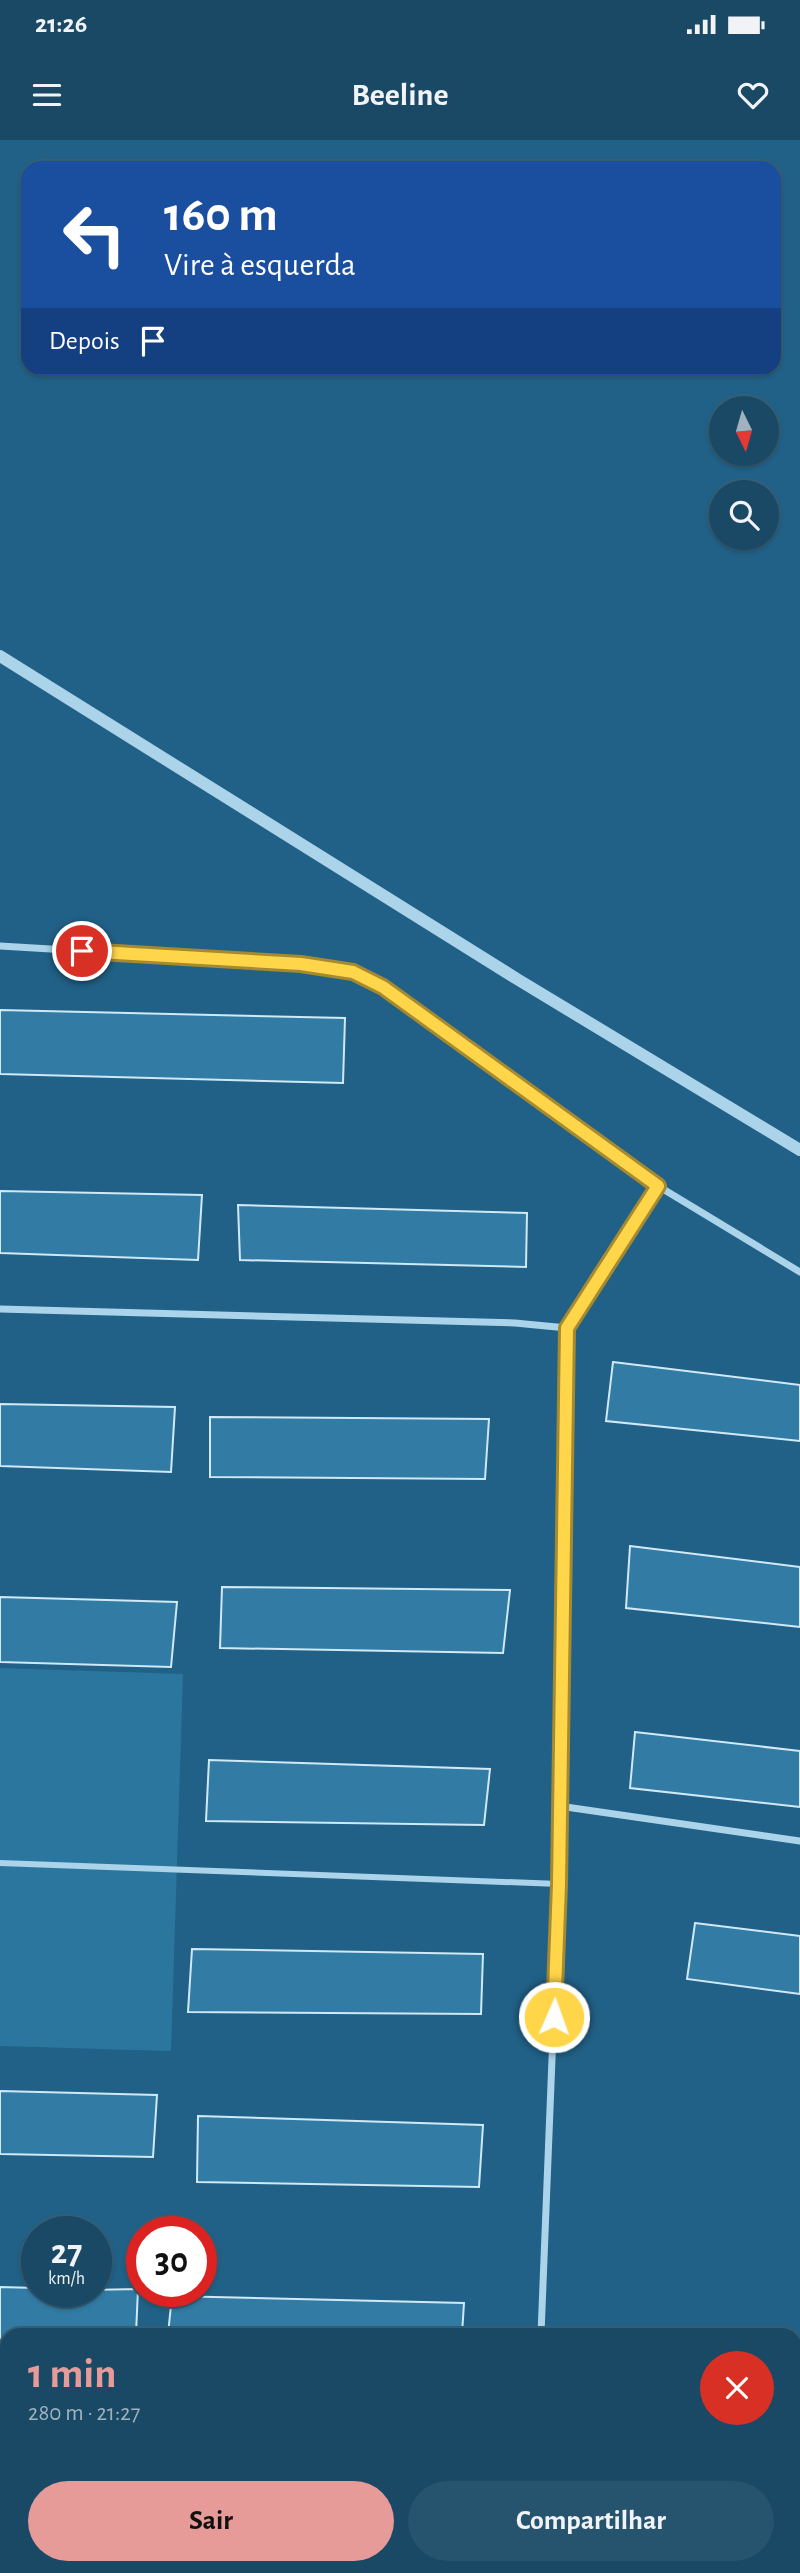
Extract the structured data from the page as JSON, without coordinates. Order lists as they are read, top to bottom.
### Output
{
  "north": "bottom",
  "page": {
    "status": "21:26",
    "header": "Beeline",
    "turn": ["160 m", "Vire à esquerda"],
    "then": "Depois",
    "speed": "27 km/h",
    "limit": "30",
    "heading": ["1 min", "280 m · 21:27"],
    "buttons": ["Sair", "Compartilhar"]
  }
}
